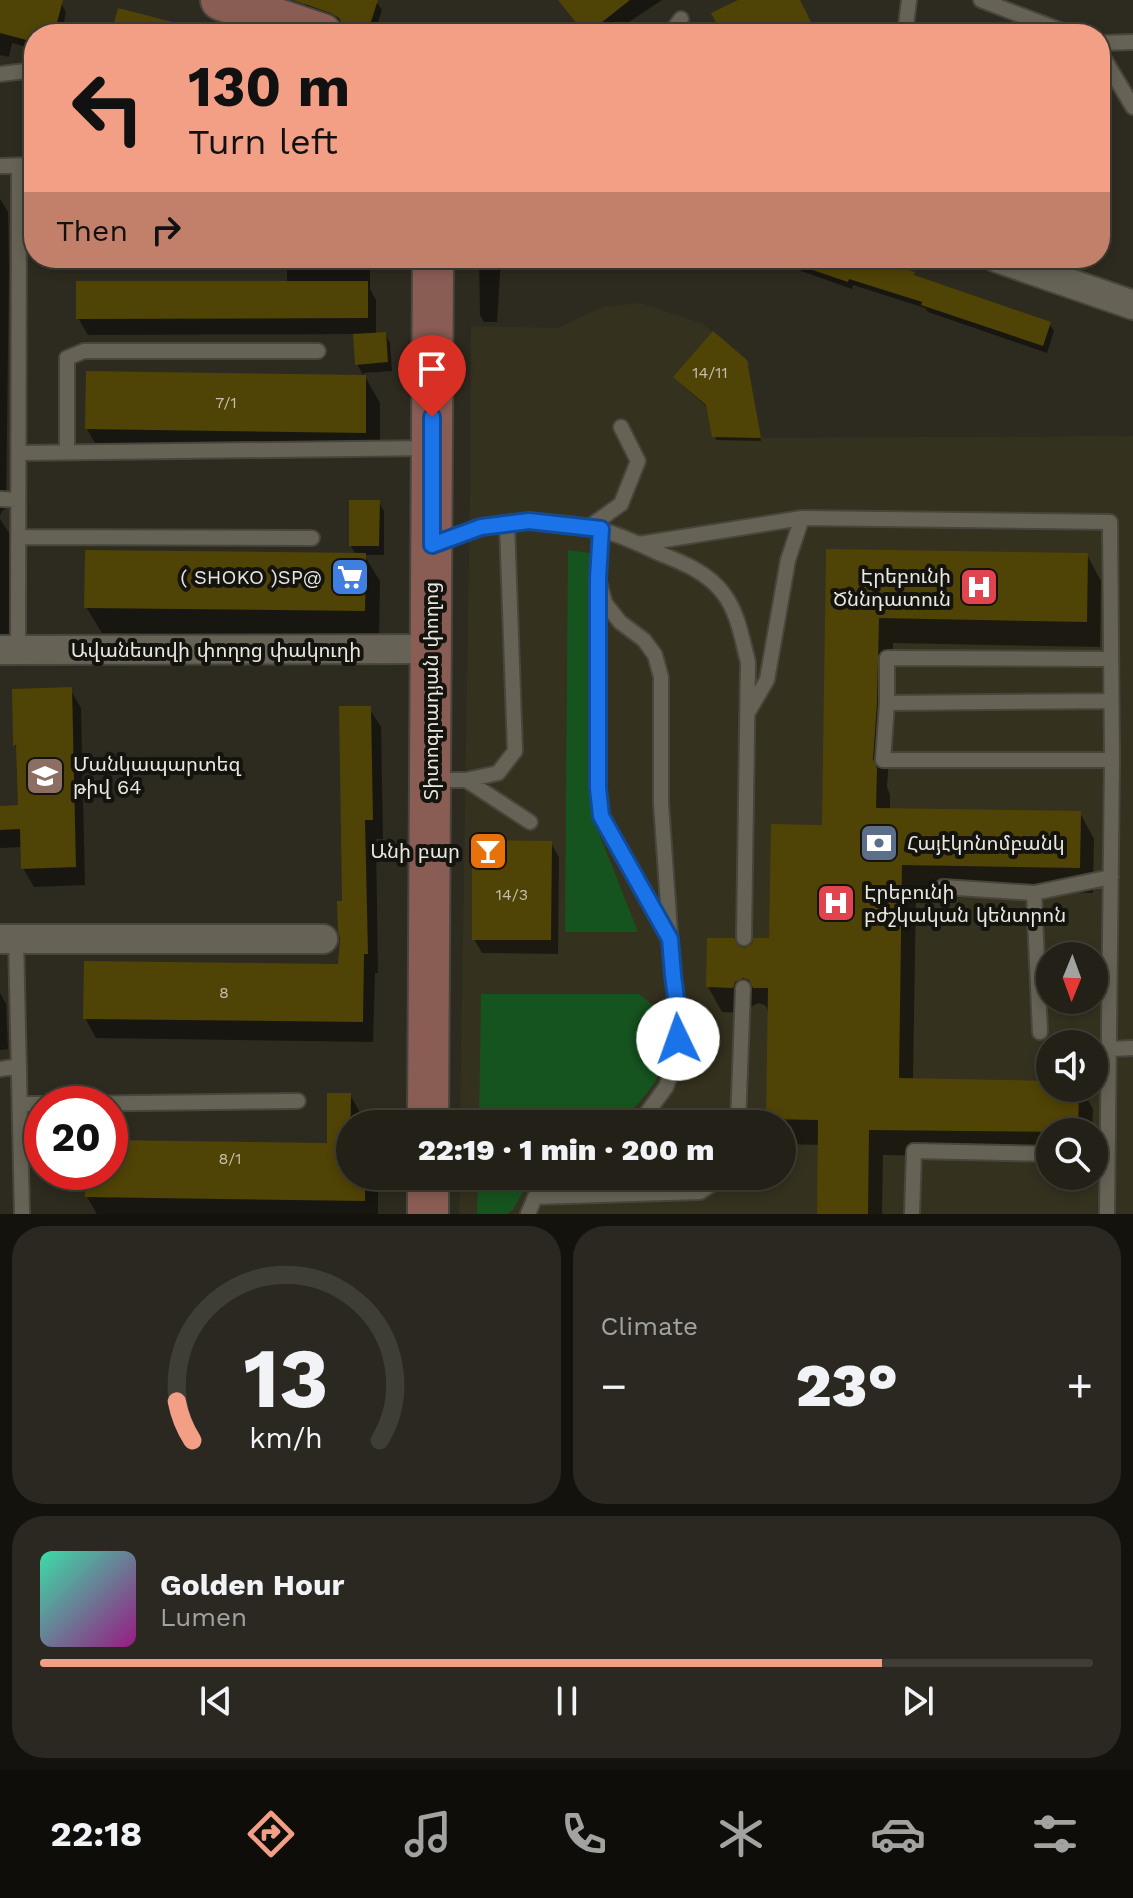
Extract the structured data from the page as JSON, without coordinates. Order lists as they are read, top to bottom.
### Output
{
  "streets": {
    "street": ["Ավանեսովի փողոց փակուղի", "Տիտոգրադյան փողոց"]
  },
  "crossings": [
    ["Ավանեսովի փողոց փակուղի", "Տիտոգրադյան փողոց"]
  ],
  "places": {
    "supermarket": ["( SHOKO )SP@"],
    "hospital": ["Էրեբունի Ծննդատուն", "Էրեբունի բժշկական կենտրոն"],
    "school or university": ["Մանկապարտեզ թիվ 64"],
    "bank": ["Հայէկոնոմբանկ"],
    "bar": ["Անի բար"]
  },
  "house_numbers": [
    "14/11",
    "7/1",
    "14/3",
    "8",
    "8/1"
  ],
  "north": "bottom",
  "page": {
    "turn": ["130 m", "Turn left"],
    "then": "Then",
    "limit": "20",
    "trip": "22:19 · 1 min · 200 m",
    "tile": "Climate",
    "heat": ["−", "23°", "+"],
    "song": ["Golden Hour", "Lumen"],
    "tabs": "22:18",
    "gauge": ["13", "km/h"]
  }
}
